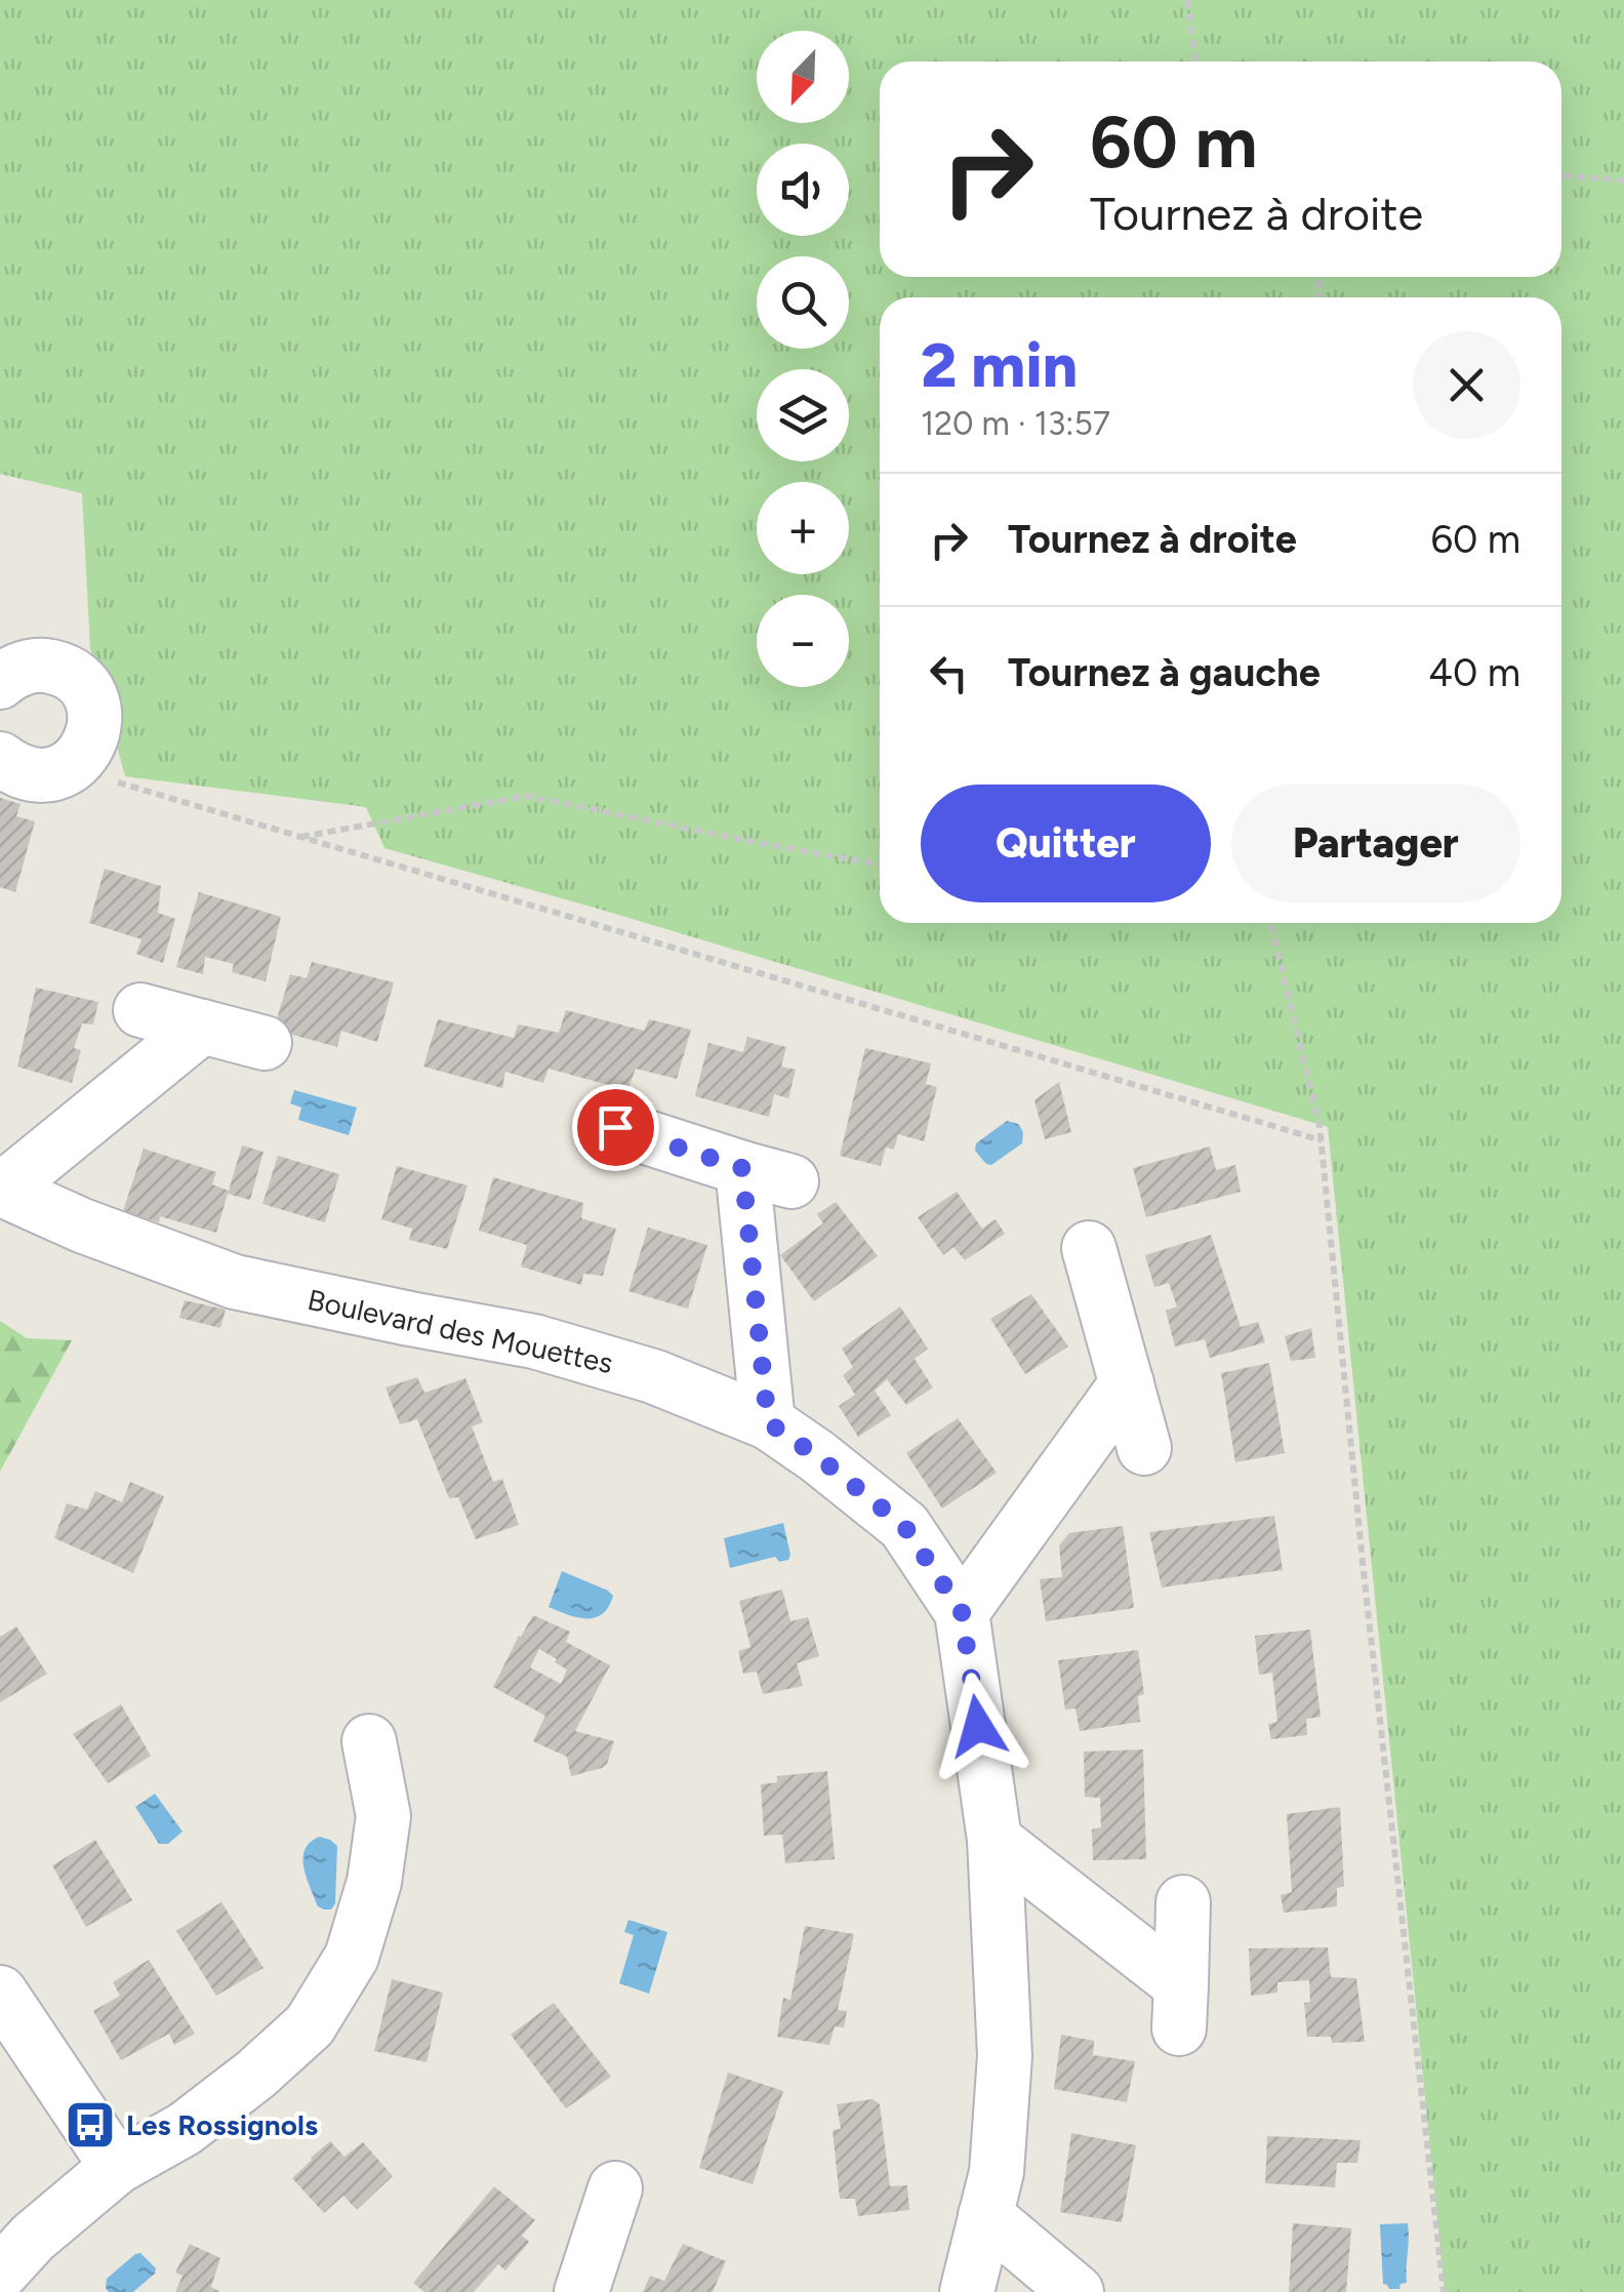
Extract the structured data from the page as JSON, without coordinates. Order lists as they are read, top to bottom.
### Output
{
  "streets": {
    "street": ["Boulevard des Mouettes"]
  },
  "places": {
    "bus stop": ["Les Rossignols"]
  },
  "north": "bottom left",
  "page": {
    "map_buttons": ["+", "−"],
    "turn": ["60 m", "Tournez à droite"],
    "heading": ["2 min", "120 m · 13:57"],
    "list": [
      {
        "name": "Tournez à droite",
        "value": "60 m"
      },
      {
        "name": "Tournez à gauche",
        "value": "40 m"
      }
    ],
    "buttons": ["Quitter", "Partager"]
  }
}
